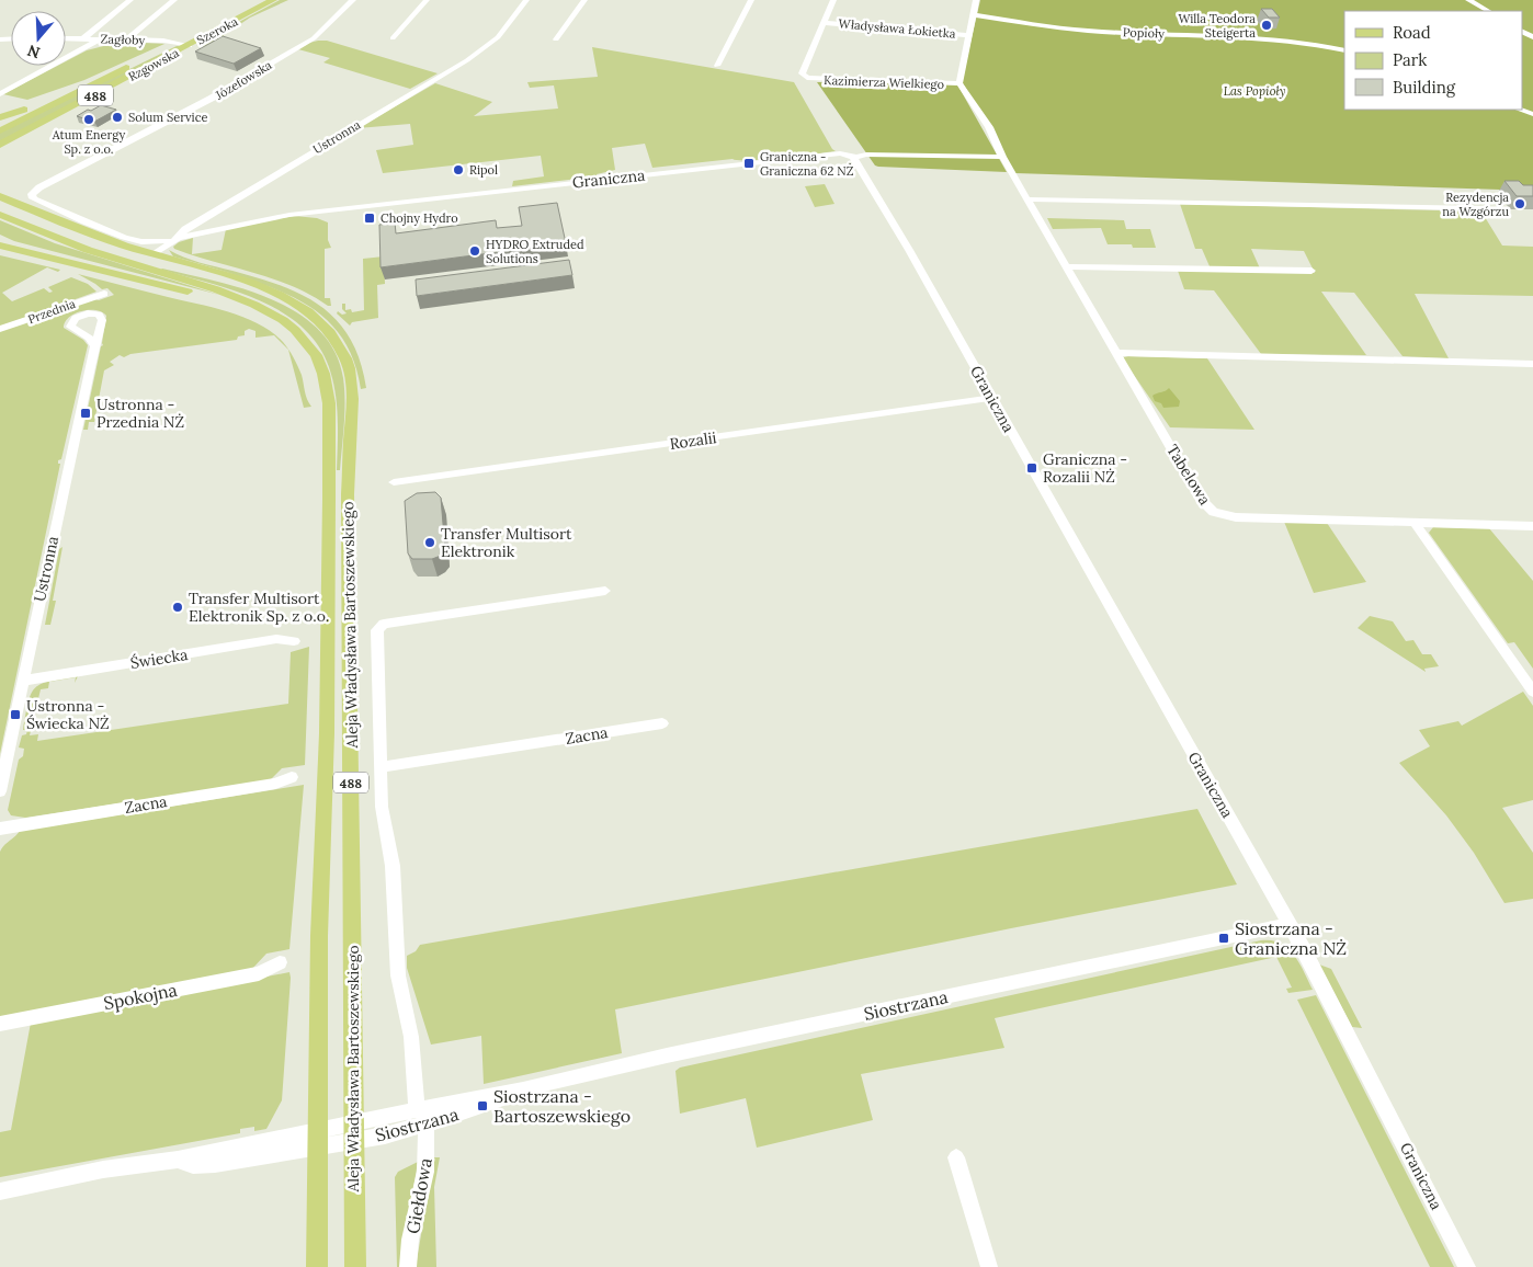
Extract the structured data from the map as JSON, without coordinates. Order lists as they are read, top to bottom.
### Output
{
  "streets": {
    "main road": [
      "Szeroka",
      "Rzgowska",
      "488",
      "Aleja Władysława Bartoszewskiego"
    ],
    "street": [
      "Władysława Łokietka",
      "Popioły",
      "Zagłoby",
      "Józefowska",
      "Kazimierza Wielkiego",
      "Ustronna",
      "Graniczna",
      "Przednia",
      "Rozalii",
      "Tabelowa",
      "Świecka",
      "Zacna",
      "Spokojna",
      "Siostrzana",
      "Giełdowa"
    ]
  },
  "crossings": [
    ["Władysława Łokietka", "Kazimierza Wielkiego"],
    ["Szeroka", "Zagłoby"],
    ["Szeroka", "Rzgowska"],
    ["Zagłoby", "Rzgowska"],
    ["Rzgowska", "488"],
    ["Józefowska", "Ustronna"],
    ["Józefowska", "Graniczna"],
    ["Kazimierza Wielkiego", "Tabelowa"],
    ["488", "Aleja Władysława Bartoszewskiego"],
    ["Ustronna", "Graniczna"],
    ["Ustronna", "Świecka"],
    ["Graniczna", "Rozalii"],
    ["Graniczna", "Aleja Władysława Bartoszewskiego"],
    ["Graniczna", "Siostrzana"],
    ["Aleja Władysława Bartoszewskiego", "Siostrzana"],
    ["Zacna", "Giełdowa"],
    ["Siostrzana", "Giełdowa"]
  ],
  "parks": ["Las Popioły"],
  "places": {
    "other": [
      "Willa Teodora Steigerta",
      "Solum Service",
      "Atum Energy Sp. z o.o.",
      "Ripol",
      "Rezydencja na Wzgórzu",
      "HYDRO Extruded Solutions",
      "Transfer Multisort Elektronik",
      "Transfer Multisort Elektronik Sp. z o.o."
    ],
    "transit": [
      "Graniczna - Graniczna 62 NŻ",
      "Chojny Hydro",
      "Ustronna - Przednia NŻ",
      "Graniczna - Rozalii NŻ",
      "Ustronna - Świecka NŻ",
      "Siostrzana - Graniczna NŻ",
      "Siostrzana - Bartoszewskiego"
    ]
  },
  "legend": ["Road", "Park", "Building"],
  "north": "bottom"
}
